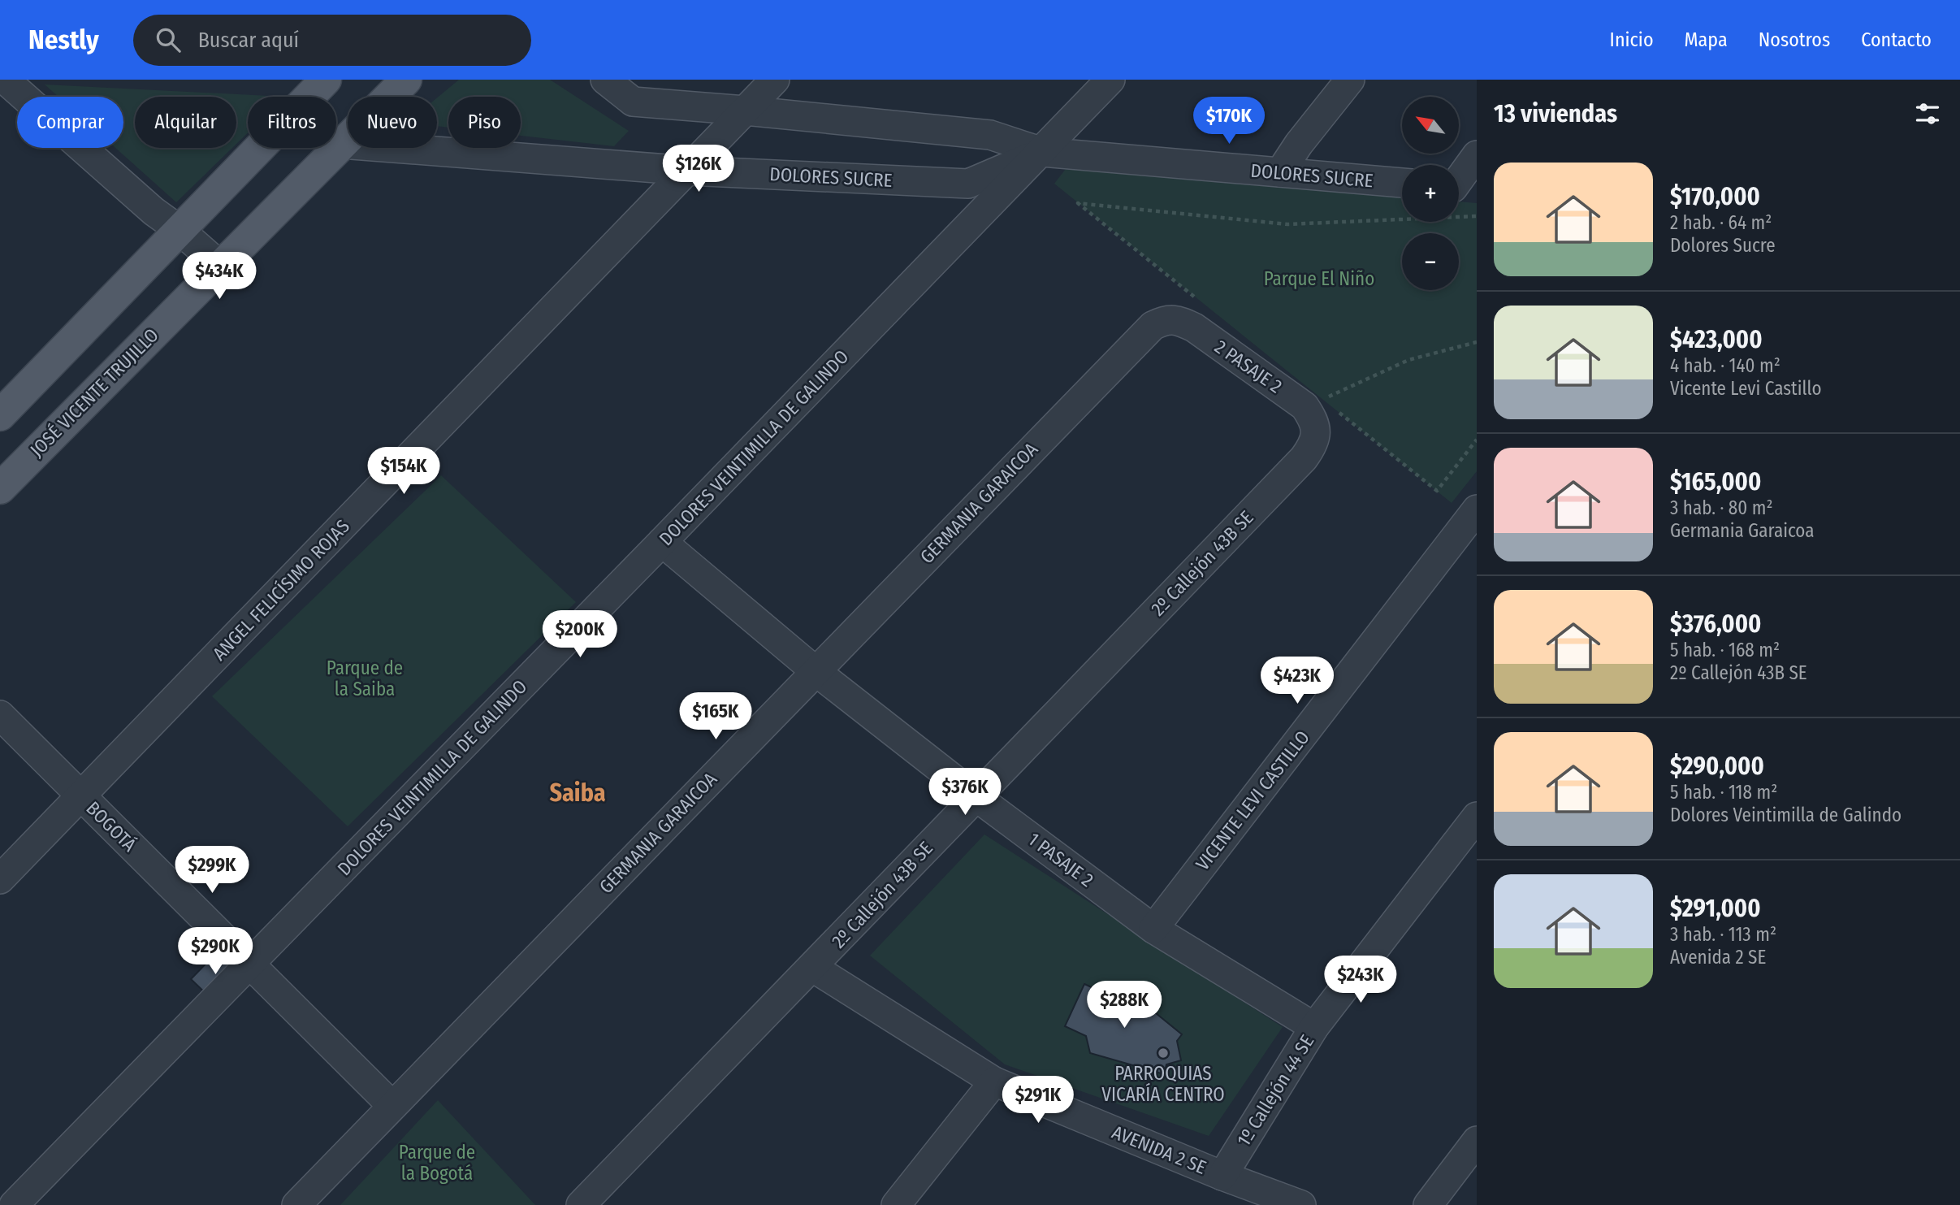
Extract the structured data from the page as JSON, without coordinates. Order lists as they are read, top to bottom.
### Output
{
  "streets": {
    "main road": ["JOSÉ VICENTE TRUJILLO"],
    "street": [
      "DOLORES SUCRE",
      "2 PASAJE 2",
      "DOLORES VEINTIMILLA DE GALINDO",
      "GERMANIA GARAICOA",
      "2º Callejón 43B SE",
      "ANGEL FELICÍSIMO ROJAS",
      "VICENTE LEVI CASTILLO",
      "BOGOTÁ",
      "1 PASAJE 2",
      "1º Callejón 44 SE",
      "AVENIDA 2 SE"
    ]
  },
  "crossings": [
    ["DOLORES SUCRE", "JOSÉ VICENTE TRUJILLO"],
    ["DOLORES SUCRE", "DOLORES VEINTIMILLA DE GALINDO"],
    ["DOLORES SUCRE", "ANGEL FELICÍSIMO ROJAS"],
    ["2 PASAJE 2", "GERMANIA GARAICOA"],
    ["2 PASAJE 2", "2º Callejón 43B SE"],
    ["DOLORES VEINTIMILLA DE GALINDO", "BOGOTÁ"],
    ["DOLORES VEINTIMILLA DE GALINDO", "1 PASAJE 2"],
    ["GERMANIA GARAICOA", "BOGOTÁ"],
    ["GERMANIA GARAICOA", "1 PASAJE 2"],
    ["2º Callejón 43B SE", "1 PASAJE 2"],
    ["2º Callejón 43B SE", "AVENIDA 2 SE"],
    ["ANGEL FELICÍSIMO ROJAS", "BOGOTÁ"],
    ["VICENTE LEVI CASTILLO", "1 PASAJE 2"],
    ["1 PASAJE 2", "1º Callejón 44 SE"],
    ["1º Callejón 44 SE", "AVENIDA 2 SE"]
  ],
  "districts": ["Saiba"],
  "parks": ["Parque El Niño", "Parque de la Saiba", "Parque de la Bogotá"],
  "places": ["PARROQUIAS VICARÍA CENTRO"],
  "north": "top left",
  "page": {
    "header": "Nestly",
    "search": "Buscar aquí",
    "nav": [
      "Inicio",
      "Mapa",
      "Nosotros",
      "Contacto"
    ],
    "heading": "13 viviendas",
    "map_buttons": ["+", "−"],
    "price": [
      "$170K",
      "$126K",
      "$434K",
      "$154K",
      "$200K",
      "$423K",
      "$165K",
      "$376K",
      "$299K",
      "$290K",
      "$243K",
      "$288K",
      "$291K"
    ],
    "chip": [
      "Comprar",
      "Alquilar",
      "Filtros",
      "Nuevo",
      "Piso"
    ],
    "list": [
      {
        "name": "$170,000",
        "note": "2 hab. · 64 m² · Dolores Sucre"
      },
      {
        "name": "$423,000",
        "note": "4 hab. · 140 m² · Vicente Levi Castillo"
      },
      {
        "name": "$165,000",
        "note": "3 hab. · 80 m² · Germania Garaicoa"
      },
      {
        "name": "$376,000",
        "note": "5 hab. · 168 m² · 2º Callejón 43B SE"
      },
      {
        "name": "$290,000",
        "note": "5 hab. · 118 m² · Dolores Veintimilla de Galindo"
      },
      {
        "name": "$291,000",
        "note": "3 hab. · 113 m² · Avenida 2 SE"
      }
    ]
  }
}
